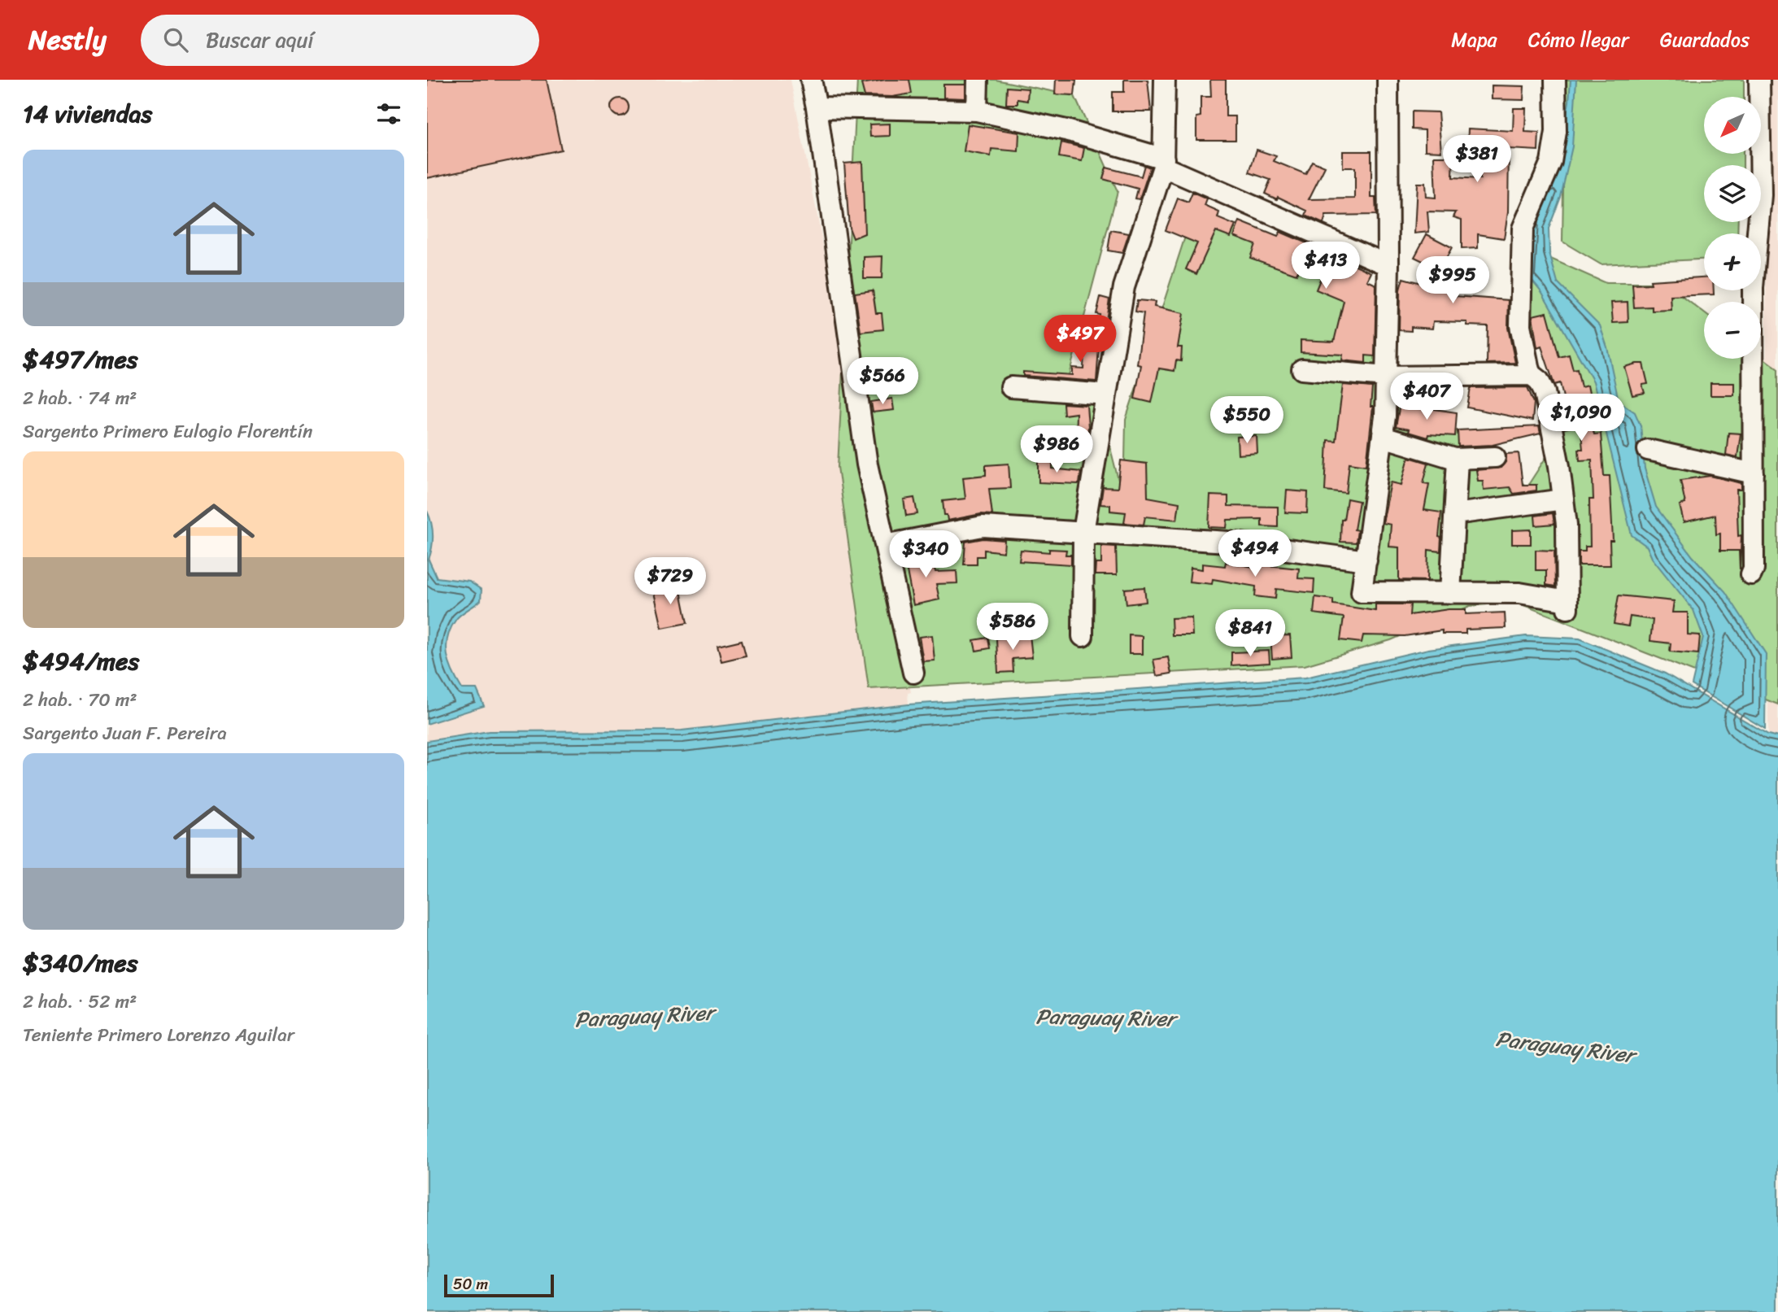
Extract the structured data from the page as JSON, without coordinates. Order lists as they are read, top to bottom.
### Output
{
  "water": ["Paraguay River"],
  "scale_bar": "50 m",
  "north": "bottom left",
  "page": {
    "header": "Nestly",
    "search": "Buscar aquí",
    "nav": ["Mapa", "Cómo llegar", "Guardados"],
    "heading": "14 viviendas",
    "map_buttons": ["+", "−"],
    "price": [
      "$381",
      "$413",
      "$995",
      "$497",
      "$566",
      "$407",
      "$1,090",
      "$550",
      "$986",
      "$494",
      "$340",
      "$729",
      "$586",
      "$841"
    ],
    "list": [
      {
        "name": "$497/mes",
        "note": "2 hab. · 74 m² · Sargento Primero Eulogio Florentín"
      },
      {
        "name": "$494/mes",
        "note": "2 hab. · 70 m² · Sargento Juan F. Pereira"
      },
      {
        "name": "$340/mes",
        "note": "2 hab. · 52 m² · Teniente Primero Lorenzo Aguilar"
      }
    ],
    "scale": "50 m"
  }
}
